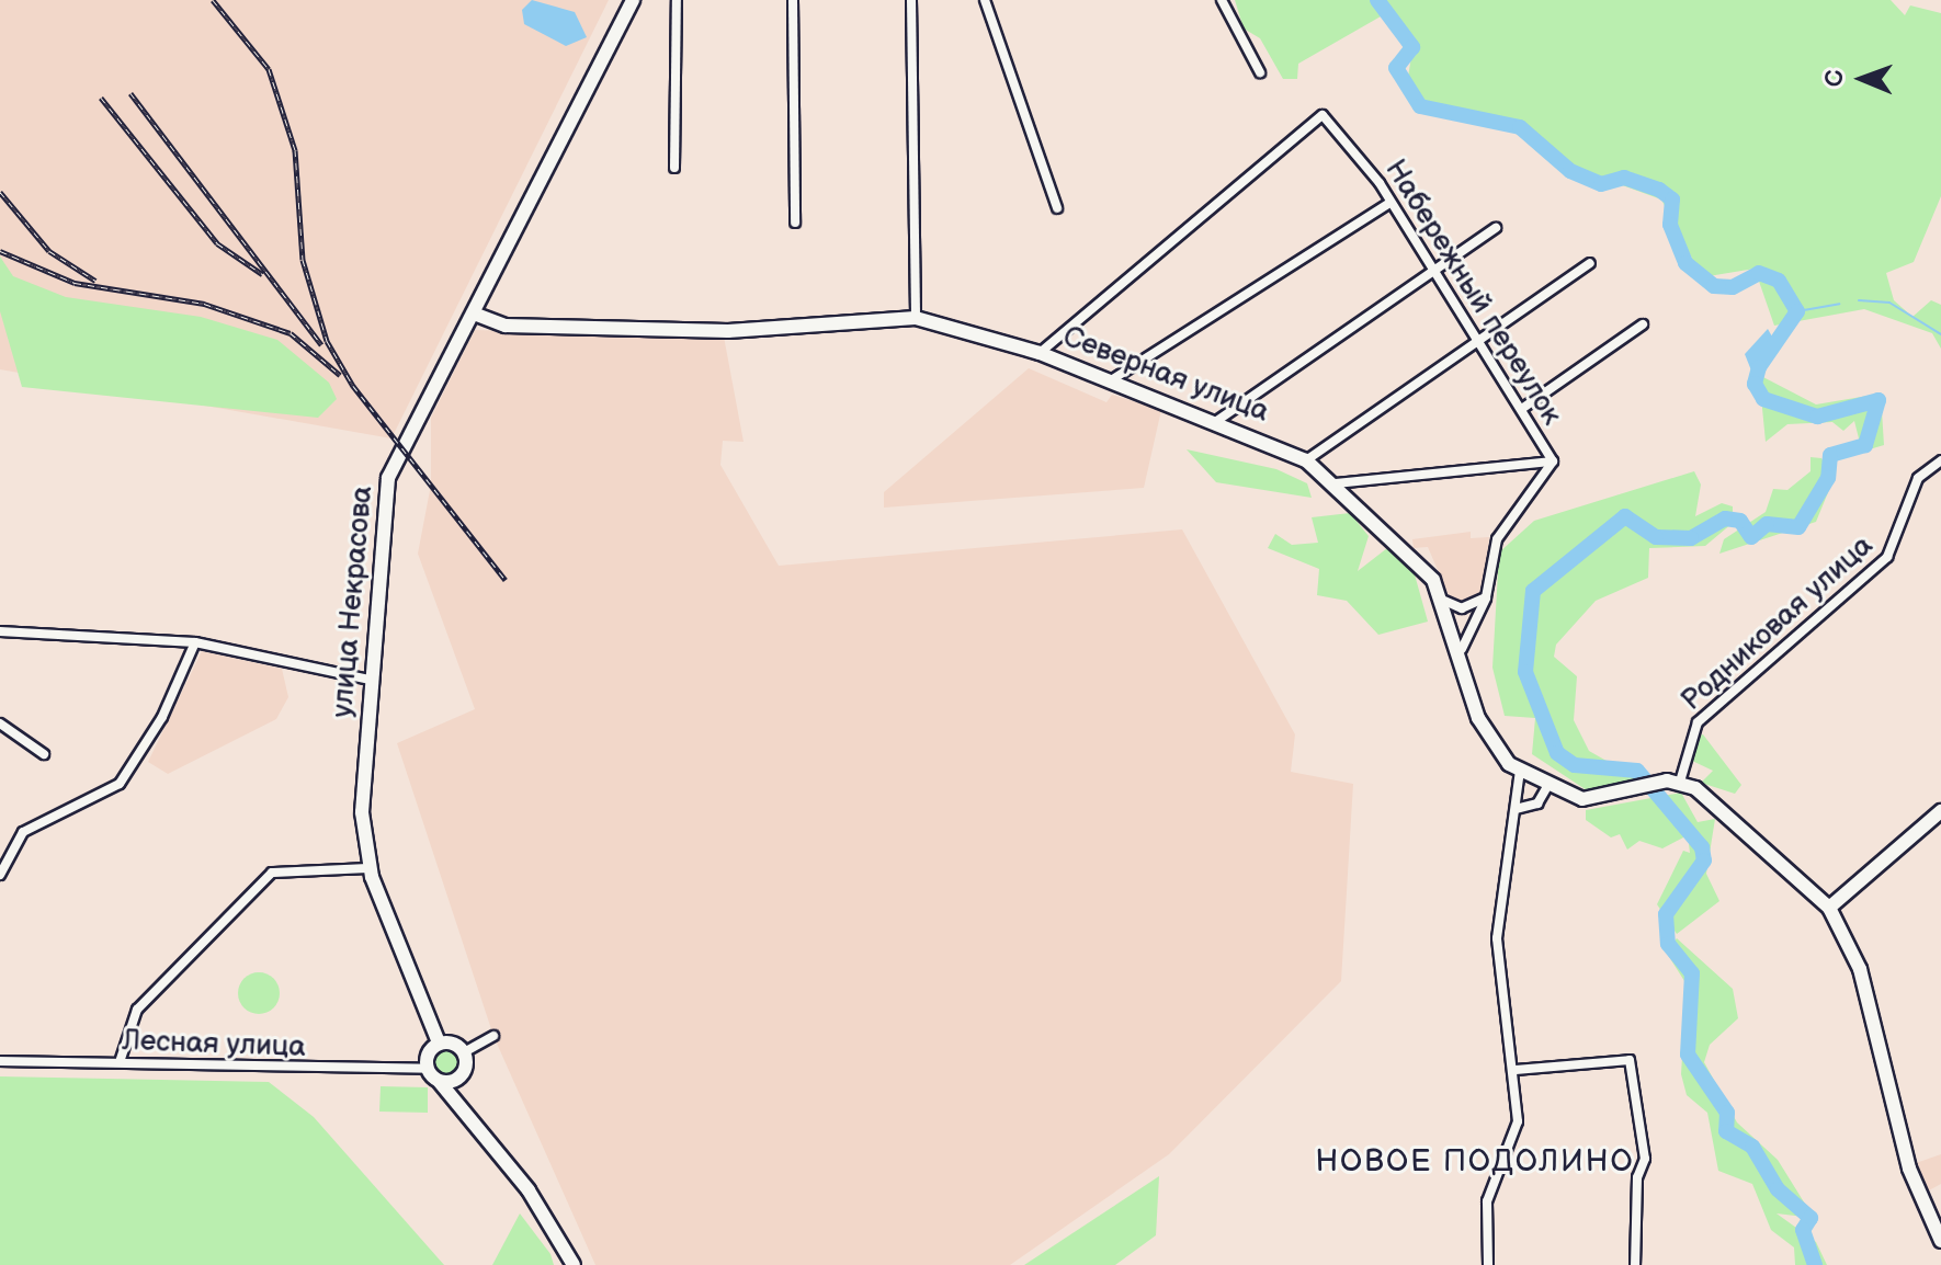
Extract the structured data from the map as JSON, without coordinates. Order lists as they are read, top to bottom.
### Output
{
  "streets": {
    "street": [
      "Набережный переулок",
      "Северная улица",
      "улица Некрасова",
      "Родниковая улица",
      "Лесная улица"
    ]
  },
  "crossings": [
    ["Набережный переулок", "Северная улица"],
    ["Северная улица", "улица Некрасова"],
    ["Северная улица", "Родниковая улица"]
  ],
  "districts": ["НОВОЕ ПОДОЛИНО"],
  "north": "left"
}
